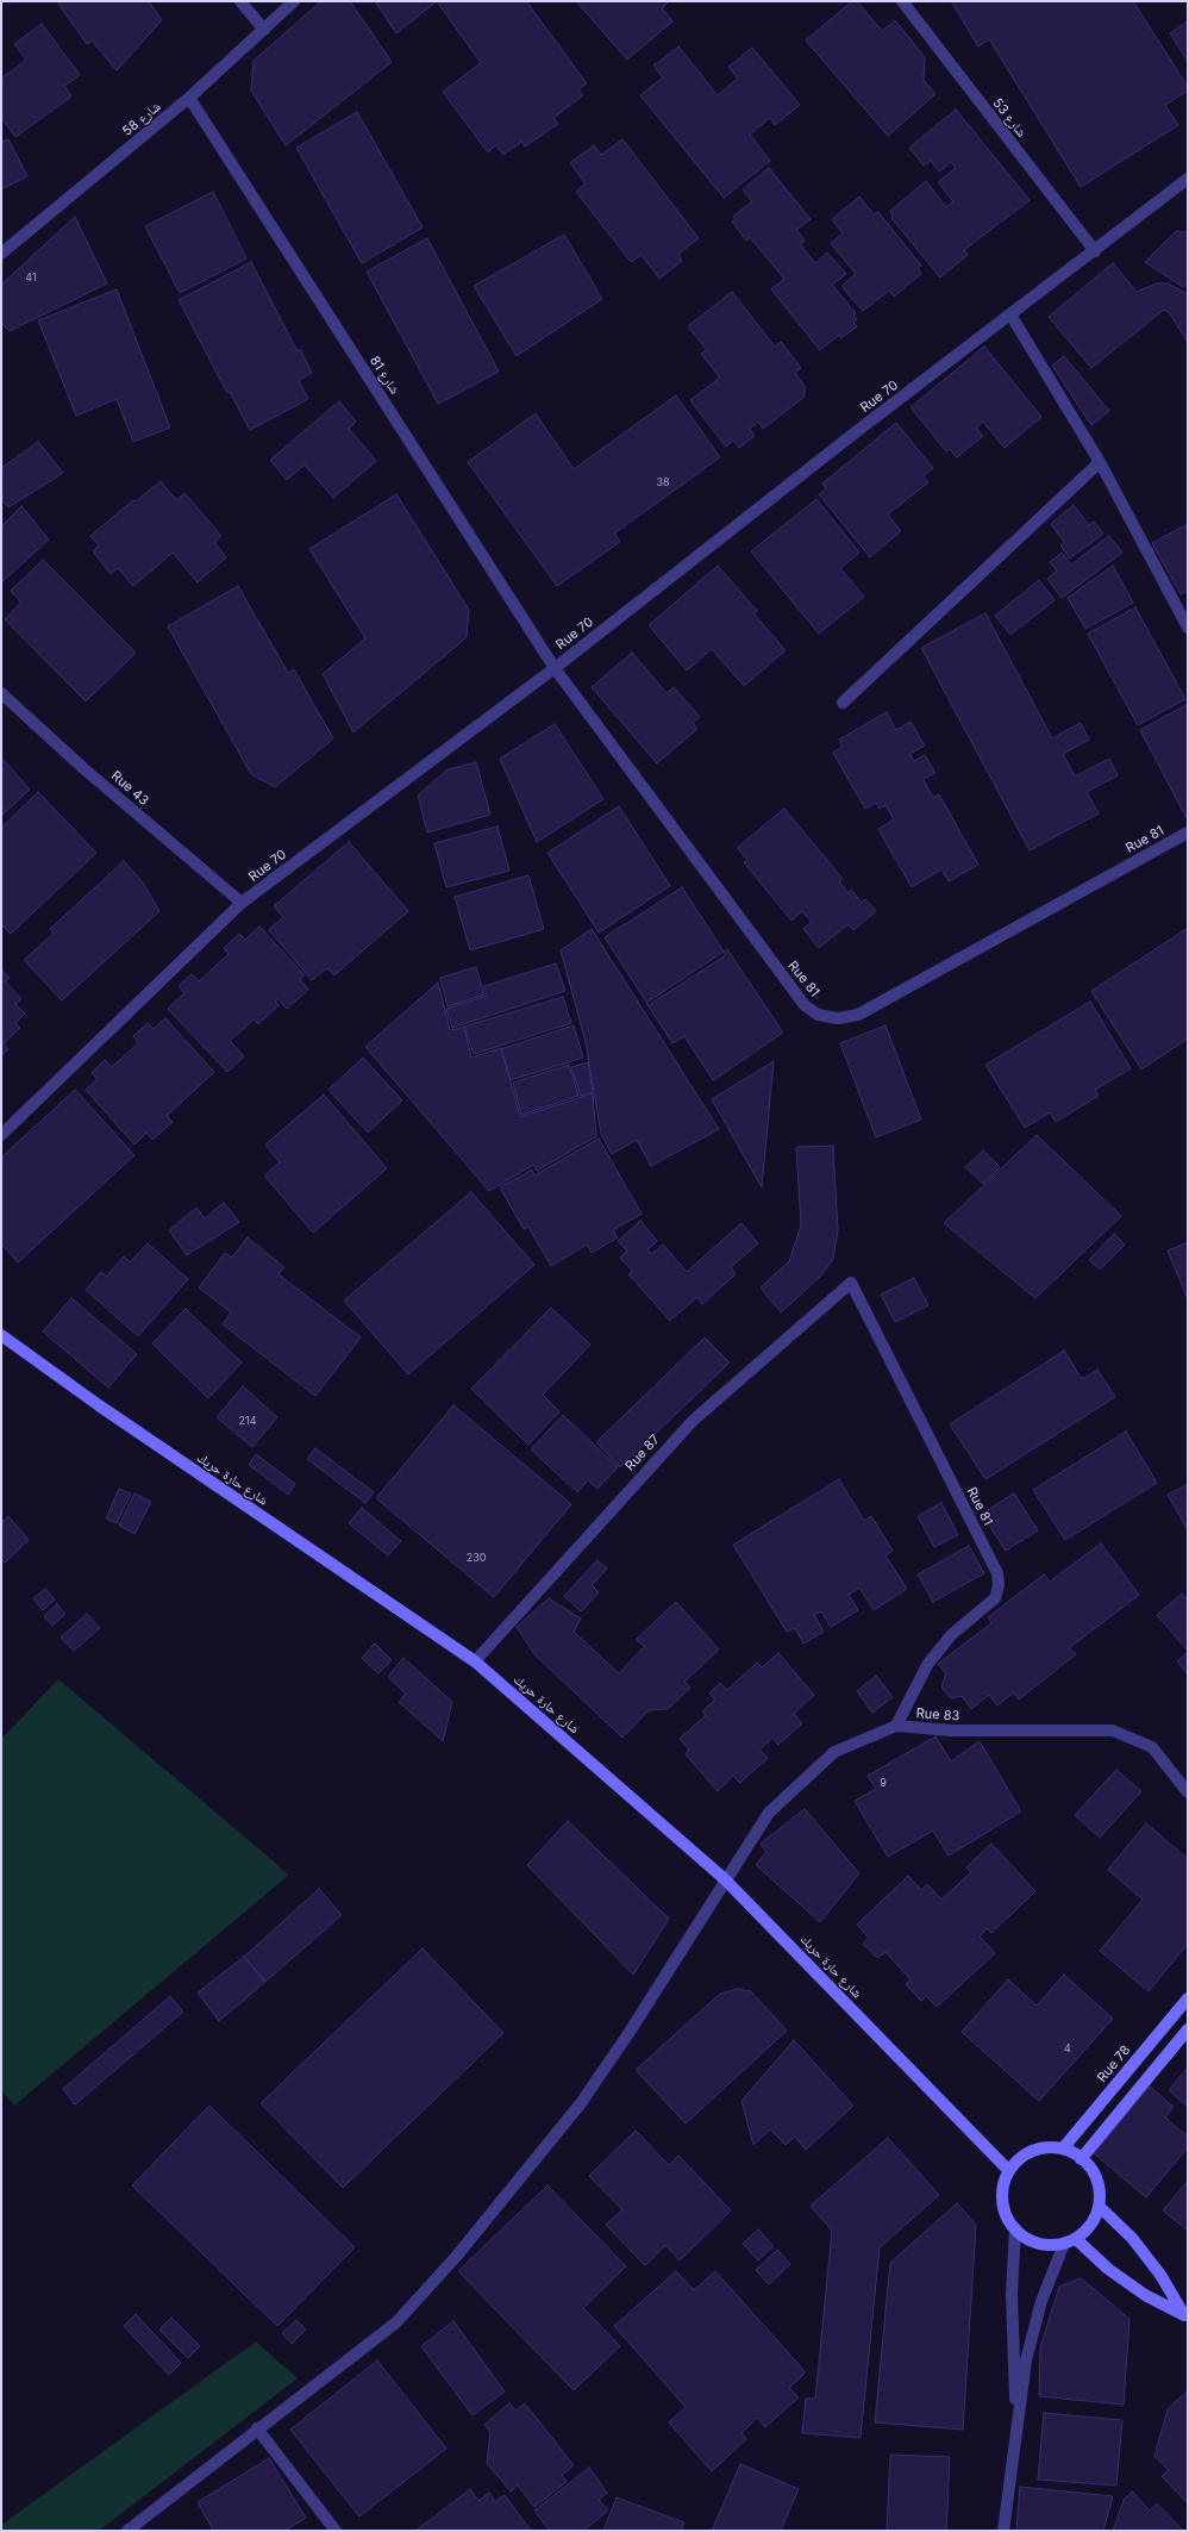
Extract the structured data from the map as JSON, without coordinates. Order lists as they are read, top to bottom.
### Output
{
  "streets": {
    "street": [
      "شارع 53",
      "شارع 58",
      "شارع 81",
      "Rue 70",
      "Rue 43",
      "Rue 81",
      "Rue 87",
      "شارع حارة حريك",
      "Rue 83",
      "Rue 78"
    ]
  },
  "crossings": [
    ["شارع 53", "Rue 70"],
    ["شارع 58", "شارع 81"],
    ["شارع 81", "Rue 70"],
    ["شارع 81", "Rue 81"],
    ["Rue 70", "Rue 43"],
    ["Rue 70", "Rue 81"],
    ["Rue 81", "Rue 87"],
    ["Rue 81", "Rue 83"],
    ["Rue 87", "شارع حارة حريك"],
    ["شارع حارة حريك", "Rue 83"],
    ["شارع حارة حريك", "Rue 78"]
  ],
  "house_numbers": [
    "41",
    "38",
    "214",
    "230",
    "9",
    "4"
  ]
}
